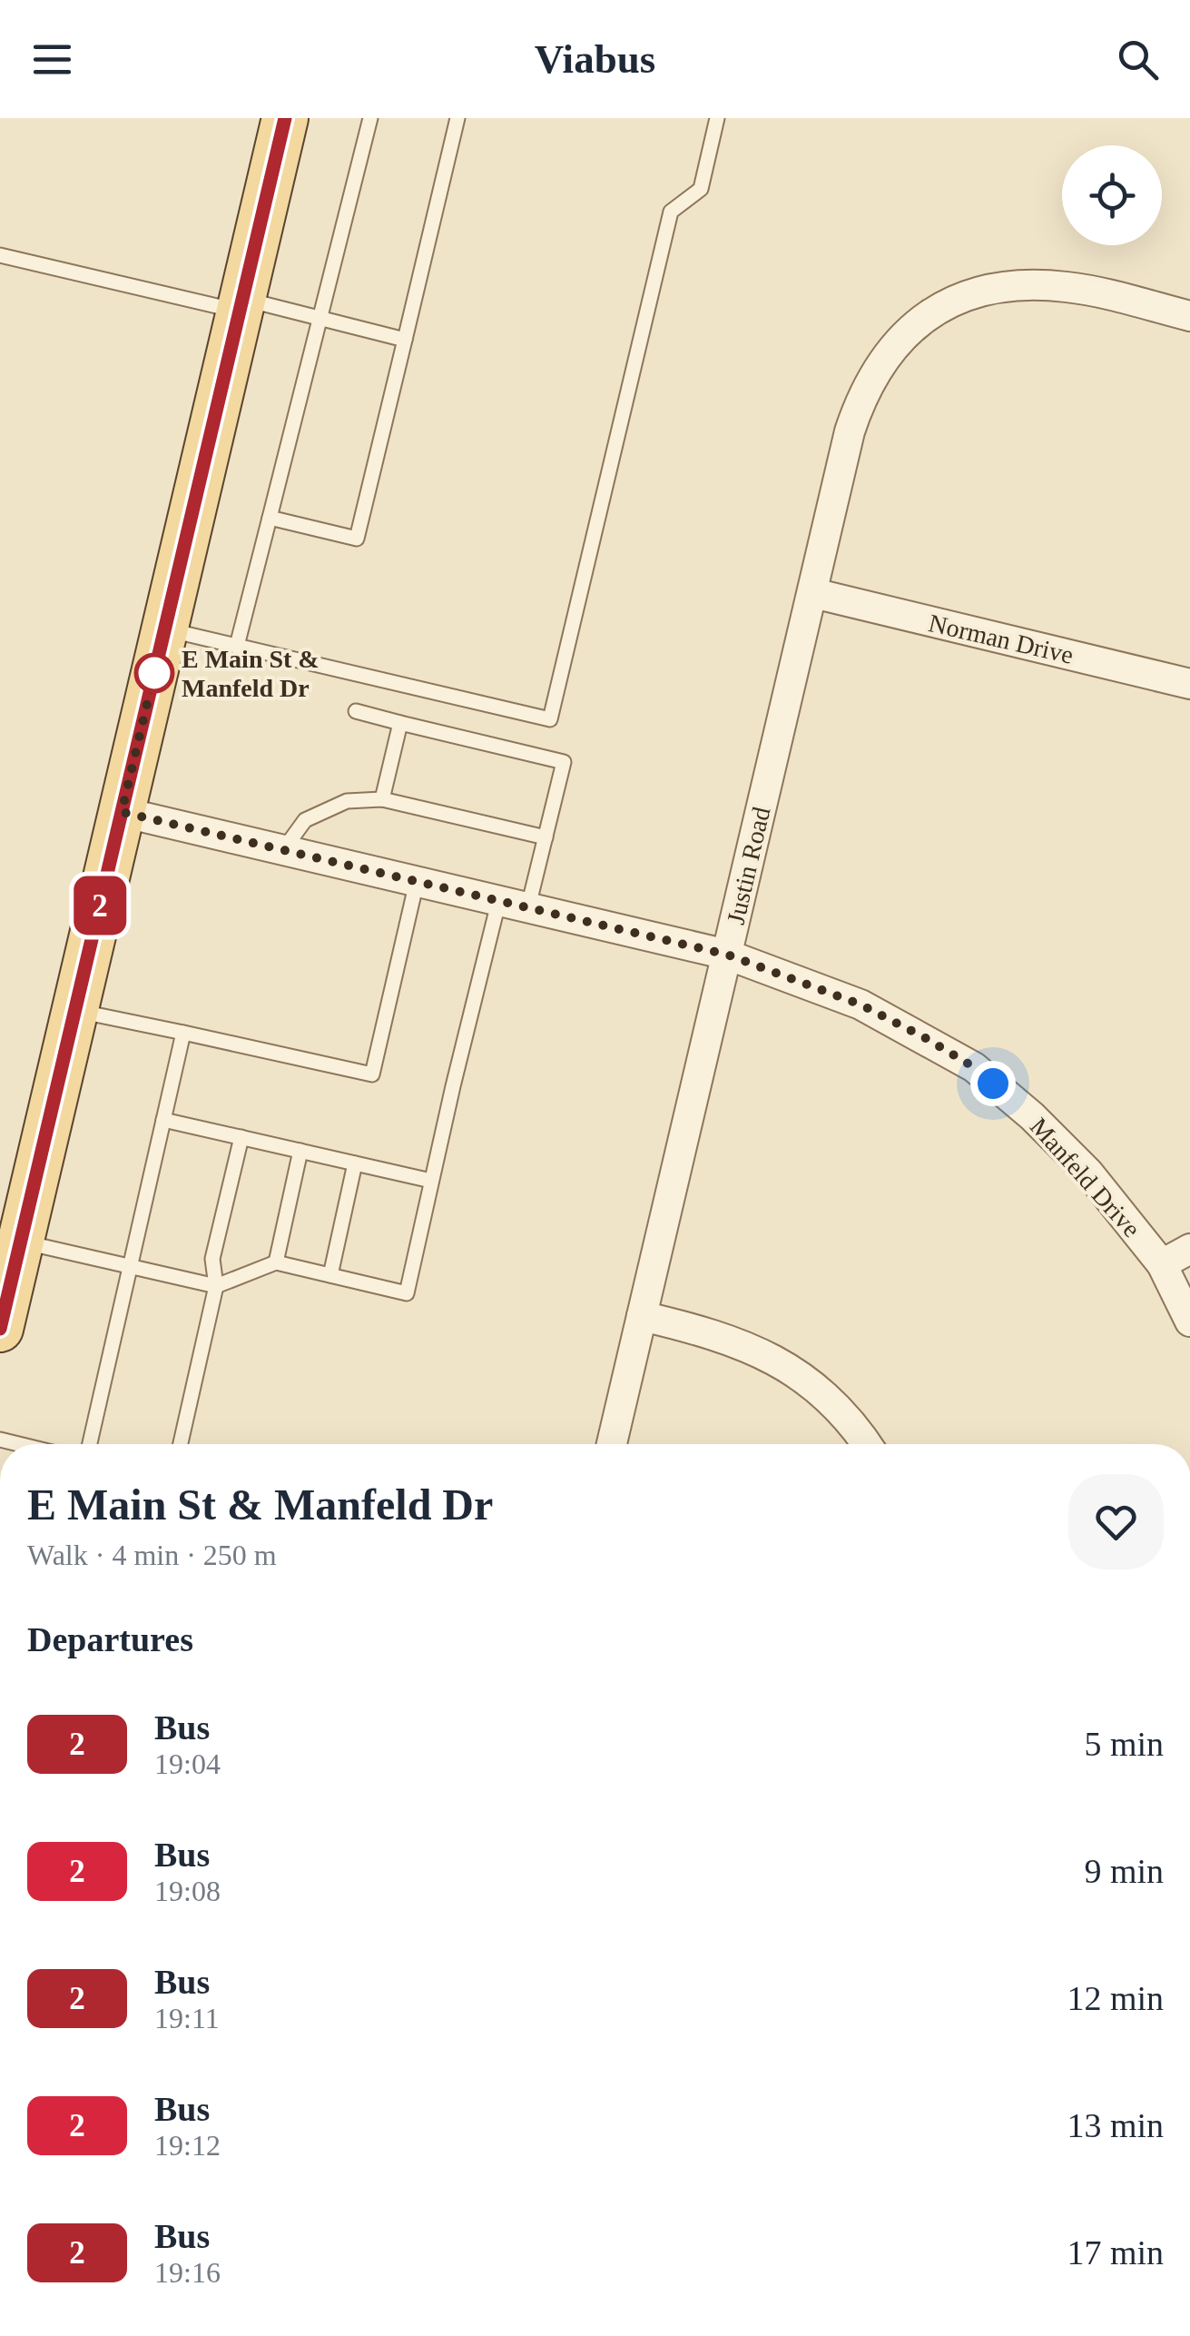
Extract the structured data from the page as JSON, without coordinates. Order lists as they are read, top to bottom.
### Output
{
  "streets": {
    "street": ["Norman Drive", "Justin Road", "Manfeld Drive"]
  },
  "crossings": [
    ["Norman Drive", "Justin Road"],
    ["Justin Road", "Manfeld Drive"]
  ],
  "places": ["E Main St & Manfeld Dr"],
  "lines": ["bus line 2"],
  "page": {
    "header": "Viabus",
    "on_map": "2",
    "heading": [
      ["E Main St & Manfeld Dr", "Walk · 4 min · 250 m"],
      "Departures"
    ],
    "list": [
      {
        "mark": "2",
        "name": "Bus",
        "note": "19:04",
        "value": "5 min"
      },
      {
        "mark": "2",
        "name": "Bus",
        "note": "19:08",
        "value": "9 min"
      },
      {
        "mark": "2",
        "name": "Bus",
        "note": "19:11",
        "value": "12 min"
      },
      {
        "mark": "2",
        "name": "Bus",
        "note": "19:12",
        "value": "13 min"
      },
      {
        "mark": "2",
        "name": "Bus",
        "note": "19:16",
        "value": "17 min"
      }
    ]
  }
}
